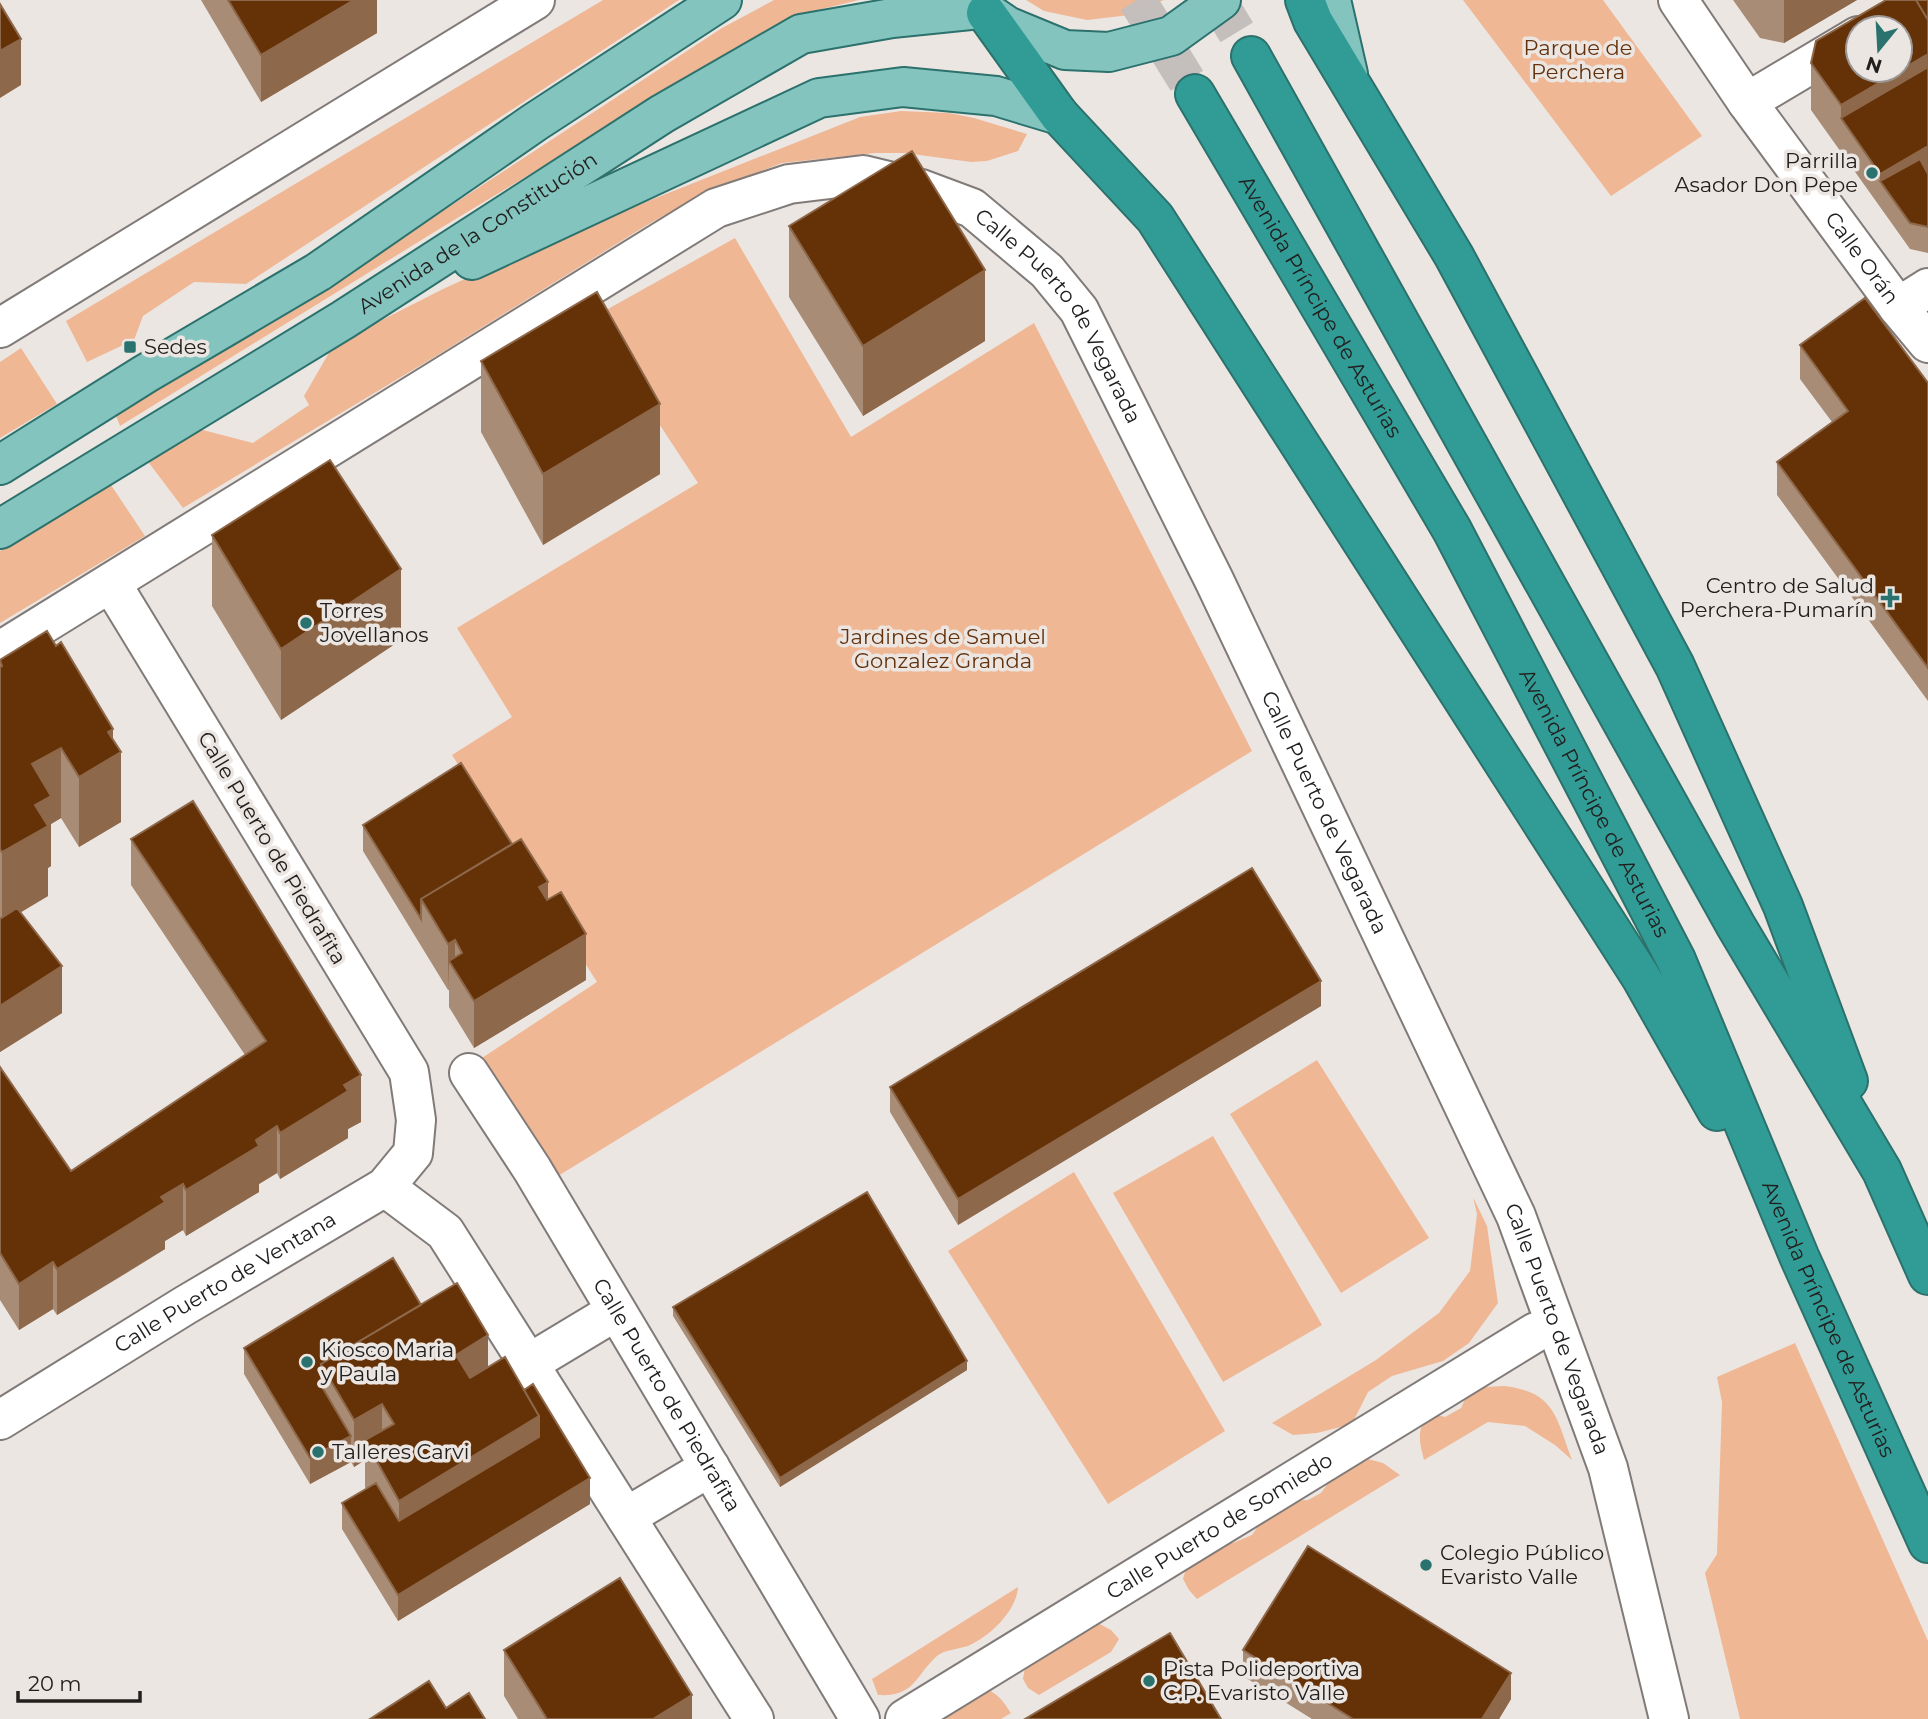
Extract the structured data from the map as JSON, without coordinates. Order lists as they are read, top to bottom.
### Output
{
  "streets": {
    "highway": ["Avenida Príncipe de Asturias"],
    "main road": ["Avenida de la Constitución"],
    "street": [
      "Calle Orán",
      "Calle Puerto de Vegarada",
      "Calle Puerto de Piedrafita",
      "Calle Puerto de Ventana",
      "Calle Puerto de Somiedo"
    ]
  },
  "crossings": [
    ["Calle Puerto de Vegarada", "Calle Puerto de Piedrafita"],
    ["Calle Puerto de Piedrafita", "Calle Puerto de Ventana"]
  ],
  "parks": ["Parque de Perchera", "Jardines de Samuel Gonzalez Granda"],
  "places": {
    "other": [
      "Parrilla Asador Don Pepe",
      "Torres Jovellanos",
      "Kiosco Maria y Paula",
      "Talleres Carvi",
      "Colegio Público Evaristo Valle",
      "Pista Polideportiva C.P. Evaristo Valle"
    ],
    "transit": ["Sedes"],
    "health": ["Centro de Salud Perchera-Pumarín"]
  },
  "scale_bar": "20 m",
  "north": "bottom"
}
